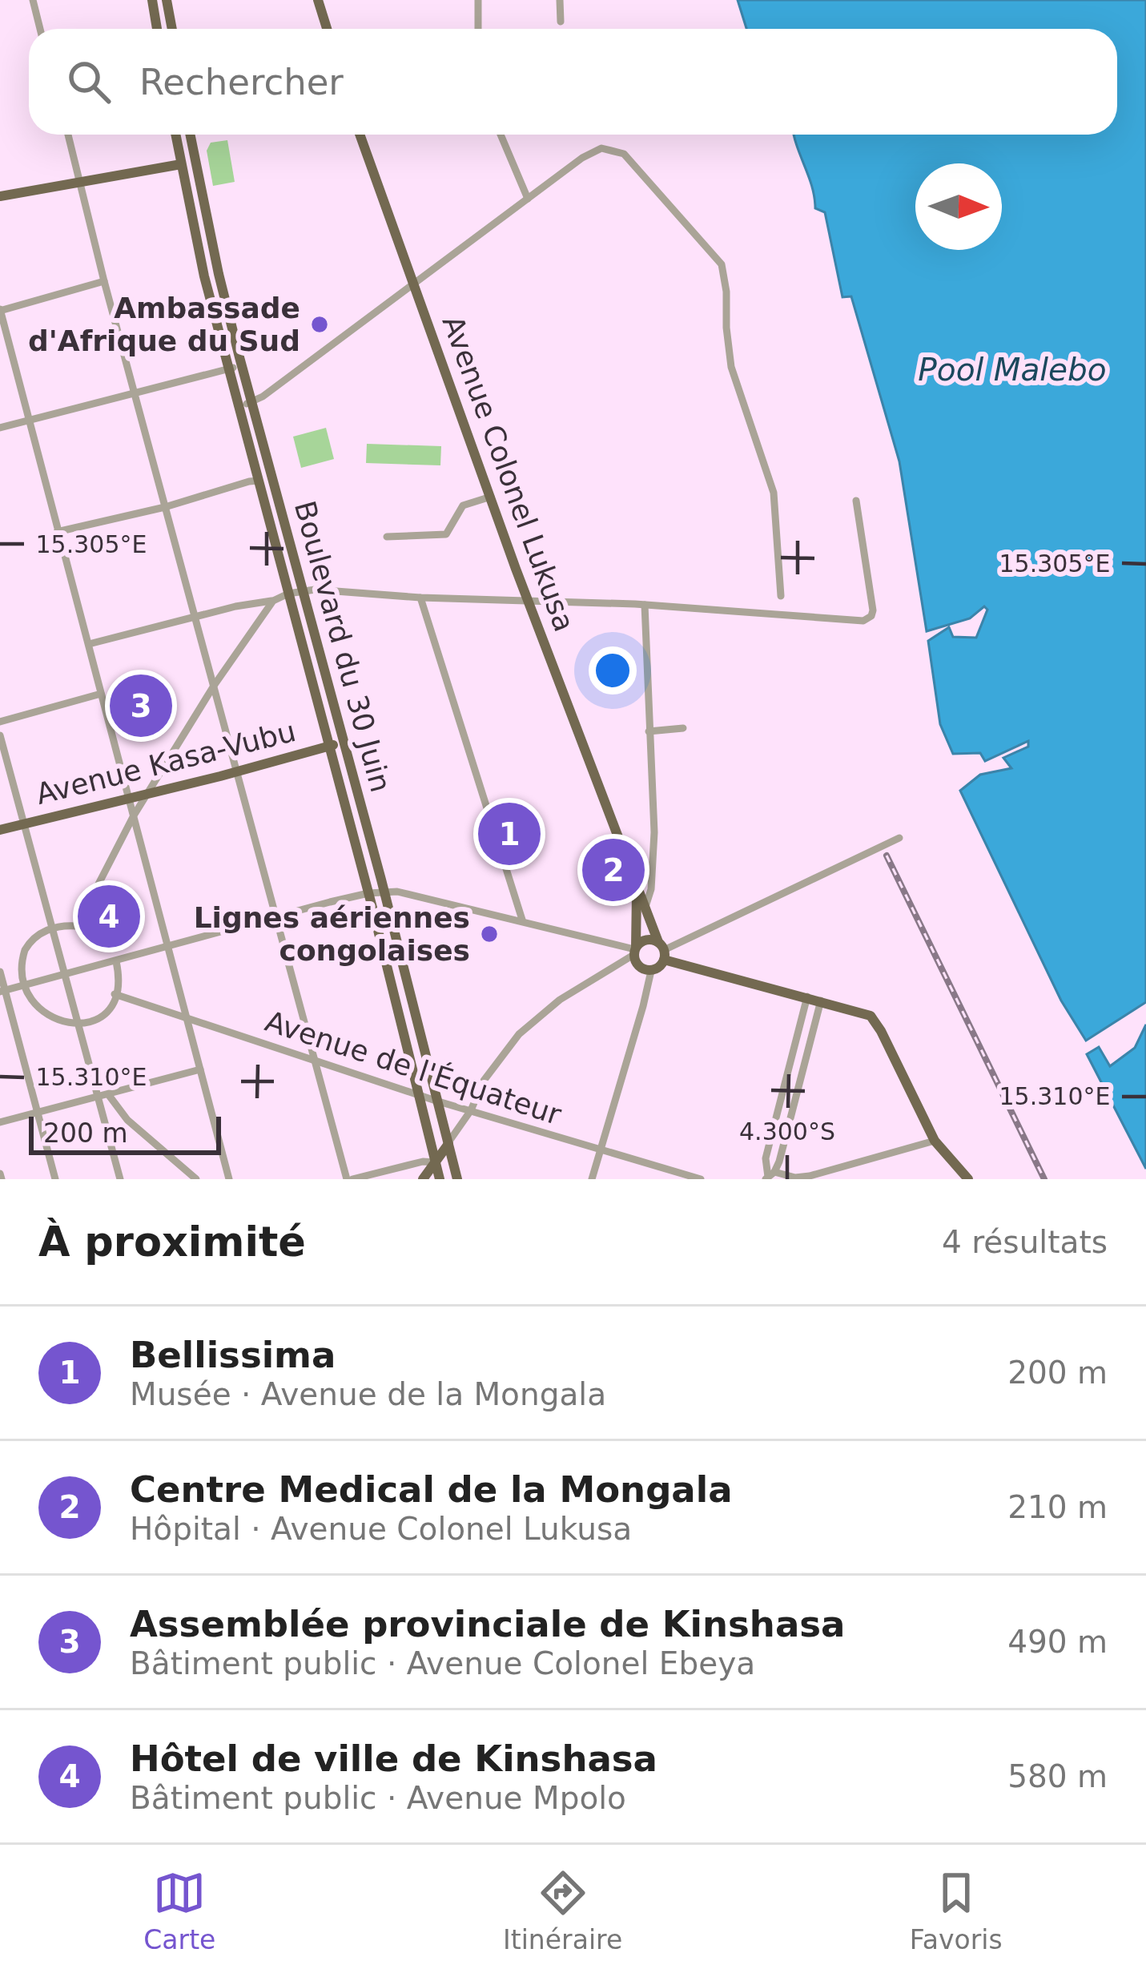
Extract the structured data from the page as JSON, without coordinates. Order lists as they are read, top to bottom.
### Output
{
  "streets": {
    "main road": ["Avenue Colonel Lukusa", "Boulevard du 30 Juin", "Avenue Kasa-Vubu"],
    "street": ["Avenue de l'Équateur"]
  },
  "crossings": [
    ["Boulevard du 30 Juin", "Avenue Kasa-Vubu"],
    ["Boulevard du 30 Juin", "Avenue de l'Équateur"]
  ],
  "water": ["Pool Malebo"],
  "places": ["Ambassade d'Afrique du Sud", "Lignes aériennes congolaises"],
  "scale_bar": "200 m",
  "north": "right",
  "page": {
    "search": "Rechercher",
    "pins": [
      "3",
      "1",
      "2",
      "4"
    ],
    "scale": "200 m",
    "heading": ["À proximité", "4 résultats"],
    "list": [
      {
        "mark": "1",
        "name": "Bellissima",
        "note": "Musée · Avenue de la Mongala",
        "value": "200 m"
      },
      {
        "mark": "2",
        "name": "Centre Medical de la Mongala",
        "note": "Hôpital · Avenue Colonel Lukusa",
        "value": "210 m"
      },
      {
        "mark": "3",
        "name": "Assemblée provinciale de Kinshasa",
        "note": "Bâtiment public · Avenue Colonel Ebeya",
        "value": "490 m"
      },
      {
        "mark": "4",
        "name": "Hôtel de ville de Kinshasa",
        "note": "Bâtiment public · Avenue Mpolo",
        "value": "580 m"
      }
    ],
    "nav": ["Carte", "Itinéraire", "Favoris"]
  },
  "coordinates": ["15.305°E", "15.310°E", "4.300°S"]
}
